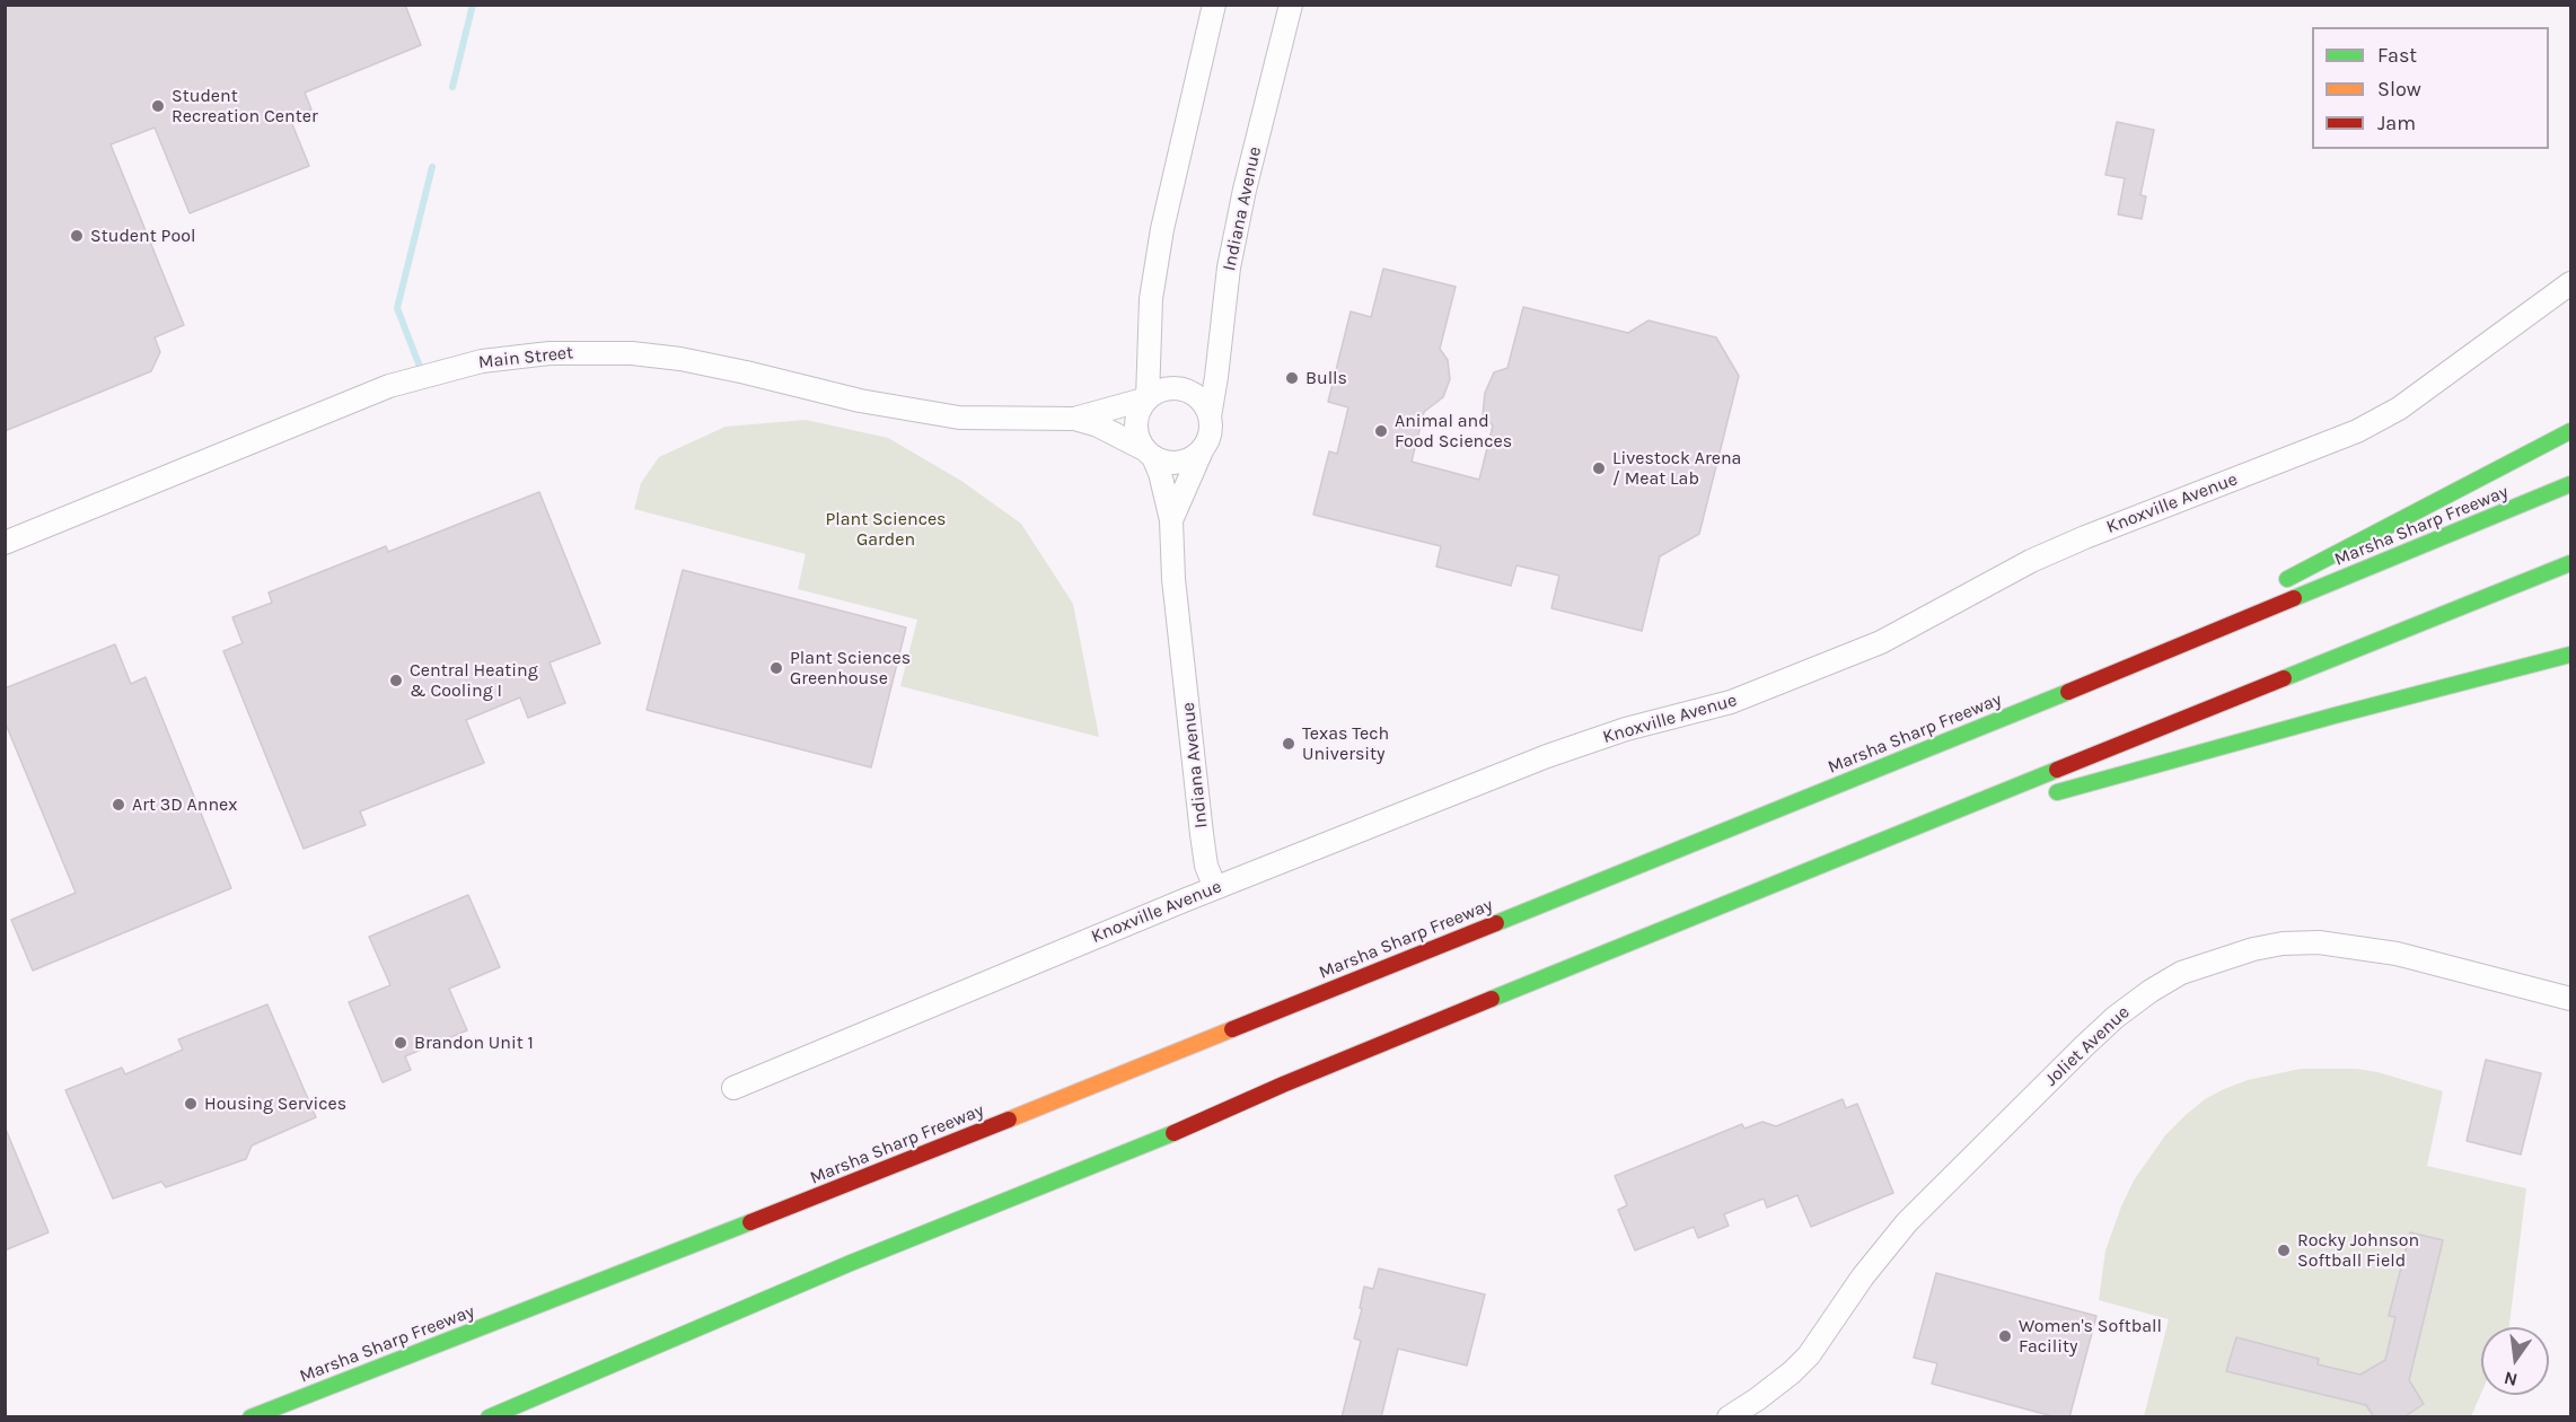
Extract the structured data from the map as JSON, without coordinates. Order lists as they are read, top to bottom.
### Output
{
  "streets": {
    "highway": ["Marsha Sharp Freeway"],
    "street": [
      "Indiana Avenue",
      "Main Street",
      "Knoxville Avenue",
      "Joliet Avenue"
    ]
  },
  "crossings": [
    ["Indiana Avenue", "Main Street"],
    ["Indiana Avenue", "Knoxville Avenue"]
  ],
  "parks": ["Plant Sciences Garden"],
  "places": [
    "Student Recreation Center",
    "Student Pool",
    "Bulls",
    "Animal and Food Sciences",
    "Livestock Arena / Meat Lab",
    "Plant Sciences Greenhouse",
    "Central Heating & Cooling I",
    "Texas Tech University",
    "Art 3D Annex",
    "Brandon Unit 1",
    "Housing Services",
    "Rocky Johnson Softball Field",
    "Women's Softball Facility"
  ],
  "legend": ["Fast", "Slow", "Jam"],
  "north": "bottom"
}
